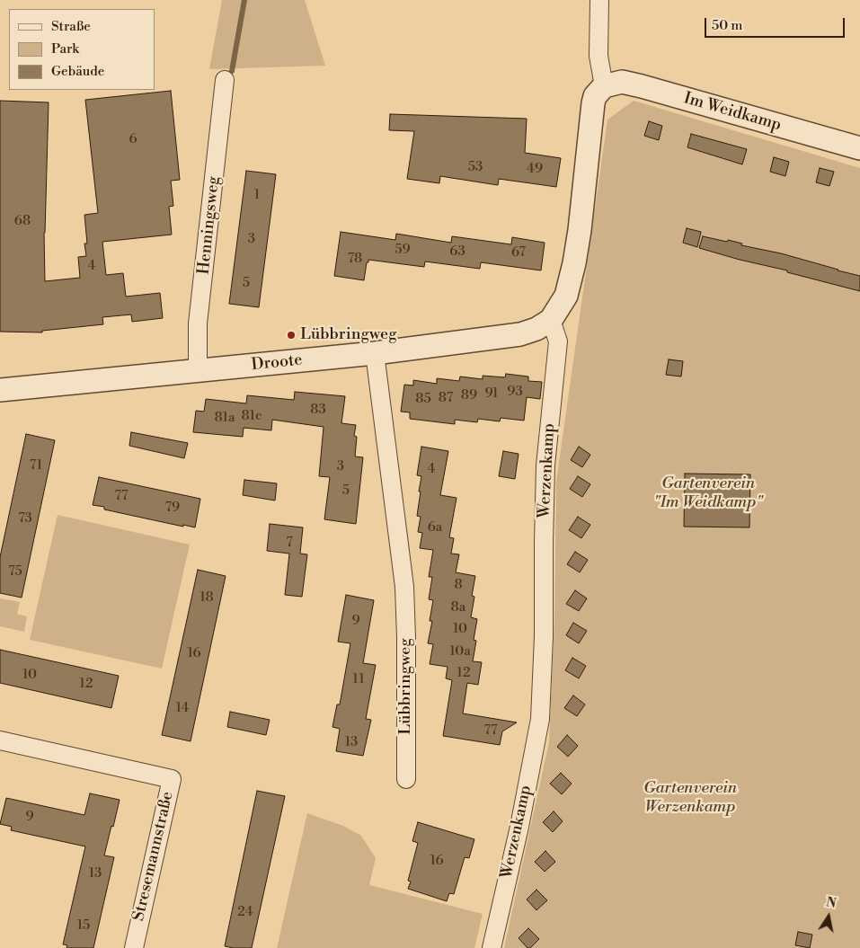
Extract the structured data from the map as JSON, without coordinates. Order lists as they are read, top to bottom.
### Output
{
  "streets": {
    "street": [
      "Im Weidkamp",
      "Henningsweg",
      "Droote",
      "Werzenkamp",
      "Lübbringweg",
      "Stresemannstraße"
    ]
  },
  "crossings": [
    ["Henningsweg", "Droote"],
    ["Droote", "Werzenkamp"],
    ["Droote", "Lübbringweg"]
  ],
  "parks": ["Gartenverein \"Im Weidkamp\"", "Gartenverein Werzenkamp"],
  "places": ["Lübbringweg"],
  "house_numbers": [
    "6",
    "53",
    "49",
    "1",
    "68",
    "3",
    "59",
    "63",
    "67",
    "78",
    "4",
    "5",
    "93",
    "91",
    "89",
    "87",
    "85",
    "83",
    "81c",
    "81a",
    "71",
    "3",
    "4",
    "5",
    "77",
    "79",
    "73",
    "6a",
    "7",
    "75",
    "8",
    "18",
    "8a",
    "9",
    "10",
    "10a",
    "16",
    "12",
    "10",
    "11",
    "12",
    "14",
    "77",
    "13",
    "9",
    "16",
    "13",
    "24",
    "15"
  ],
  "legend": ["Straße", "Park", "Gebäude"],
  "scale_bar": "50 m",
  "north": "top"
}
